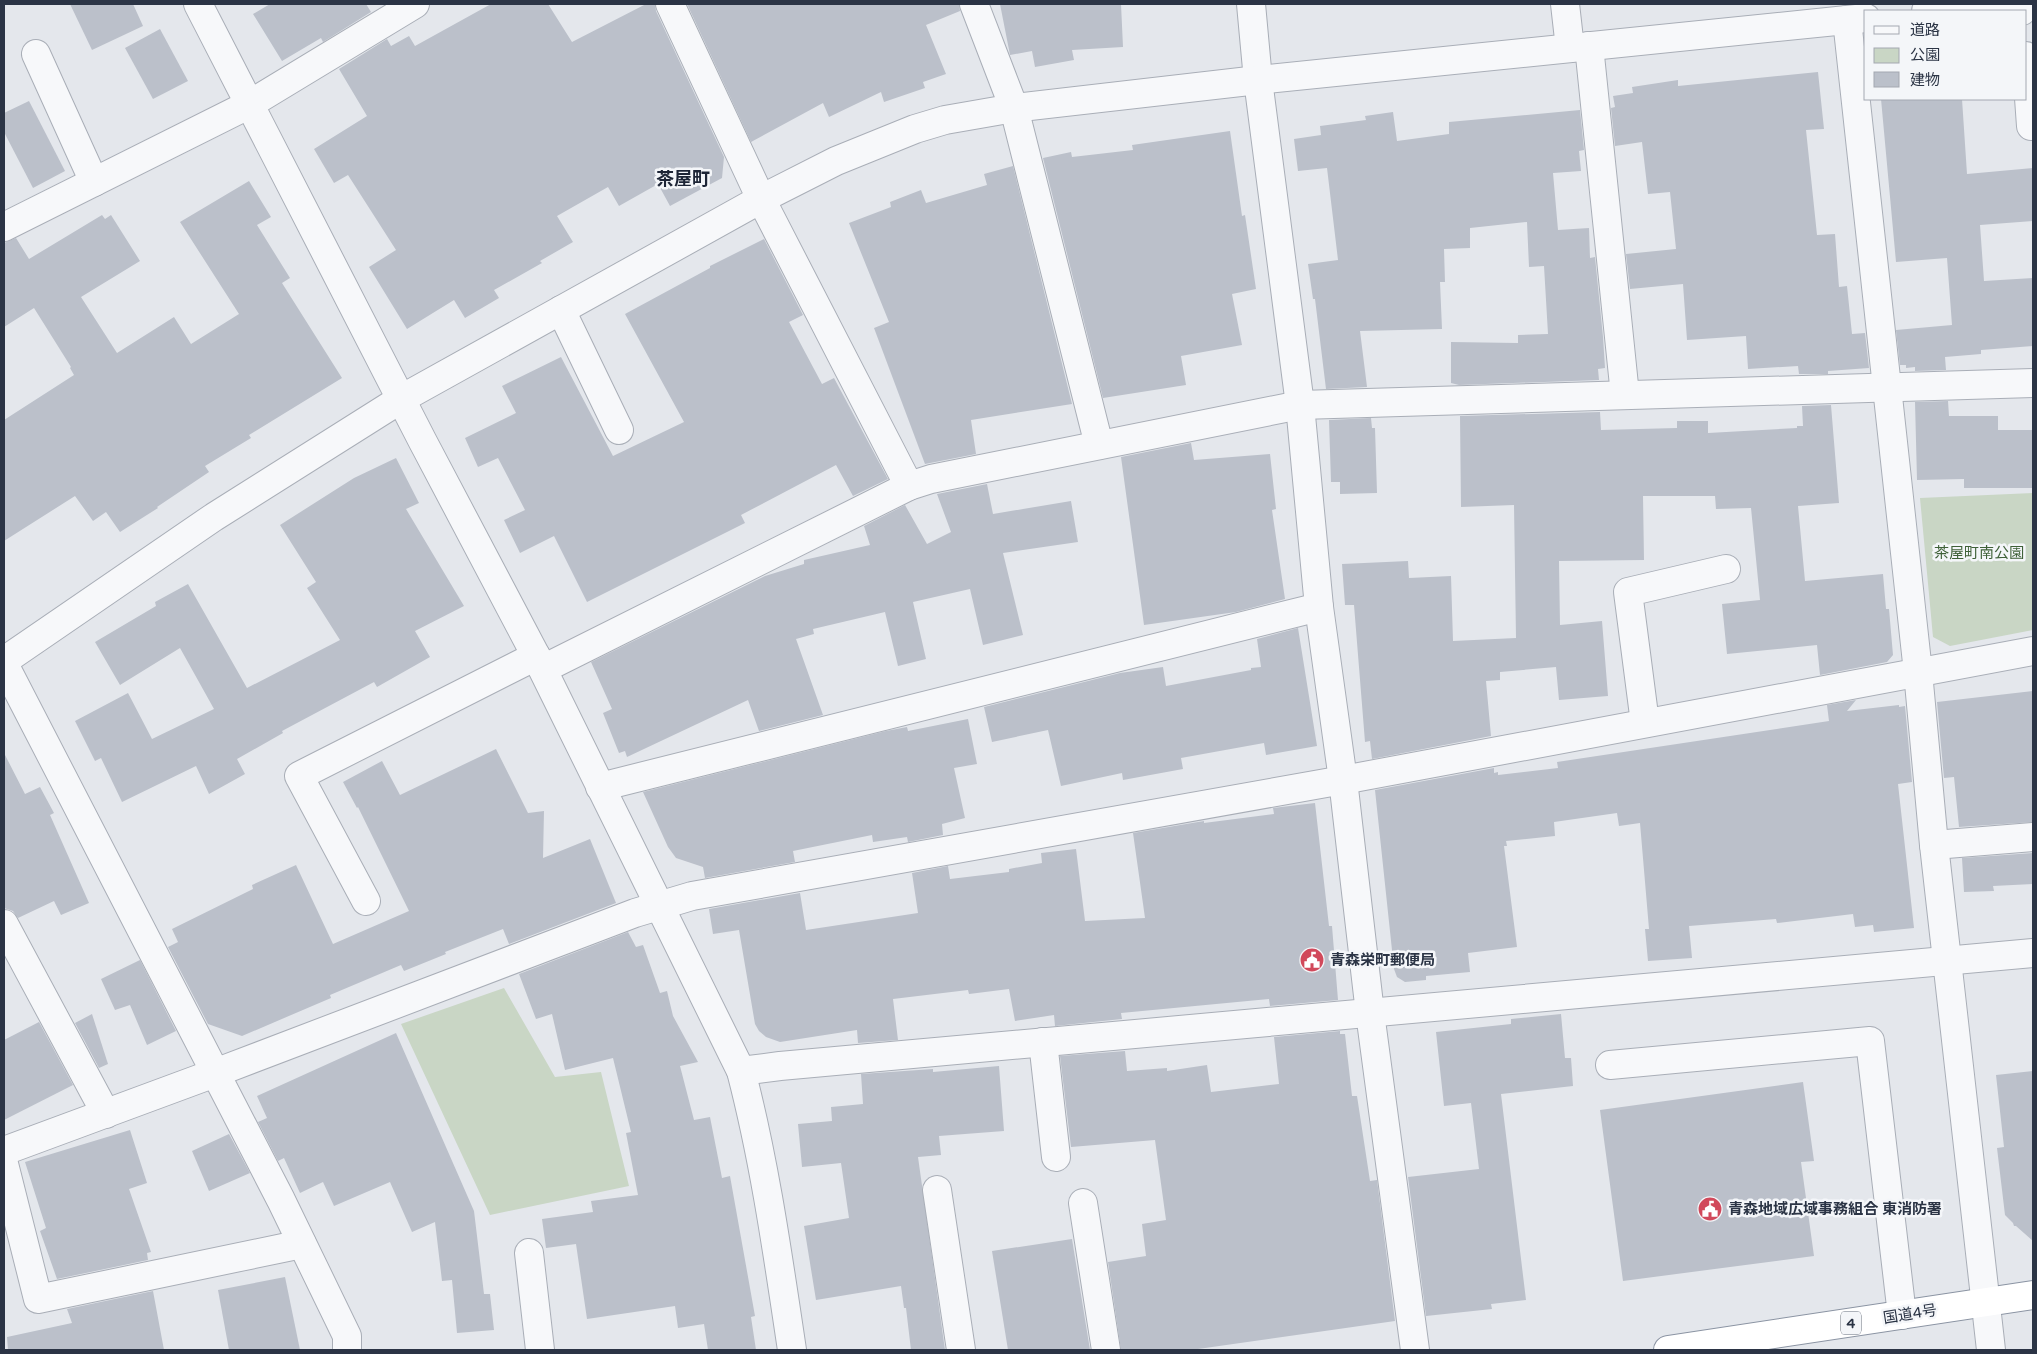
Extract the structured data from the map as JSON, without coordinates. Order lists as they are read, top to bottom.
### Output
{
  "streets": {
    "highway": ["国道4号", "4"]
  },
  "districts": ["茶屋町"],
  "parks": ["茶屋町南公園"],
  "places": {
    "public building": ["青森栄町郵便局", "青森地域広域事務組合 東消防署"]
  },
  "legend": ["道路", "公園", "建物"]
}
